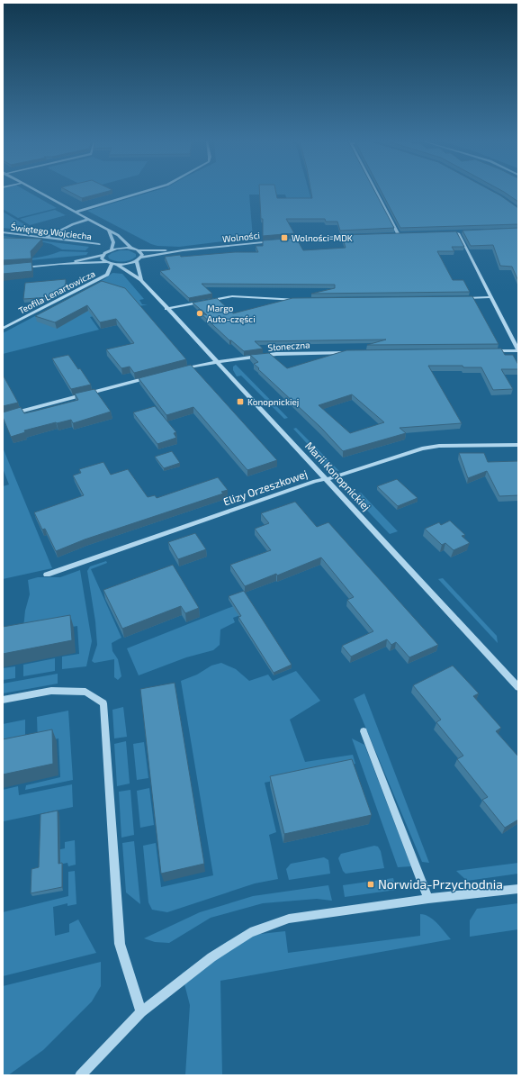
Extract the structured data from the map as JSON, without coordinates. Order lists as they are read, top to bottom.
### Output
{
  "streets": {
    "street": [
      "Świętego Wojciecha",
      "Wolności",
      "Teofila Lenartowicza",
      "Słoneczna",
      "Marii Konopnickiej",
      "Elizy Orzeszkowej"
    ]
  },
  "crossings": [
    ["Słoneczna", "Marii Konopnickiej"],
    ["Marii Konopnickiej", "Elizy Orzeszkowej"]
  ],
  "places": {
    "transit": ["Wolności-MDK", "Konopnickiej", "Norwida-Przychodnia"],
    "other": ["Margo Auto-części"]
  }
}
